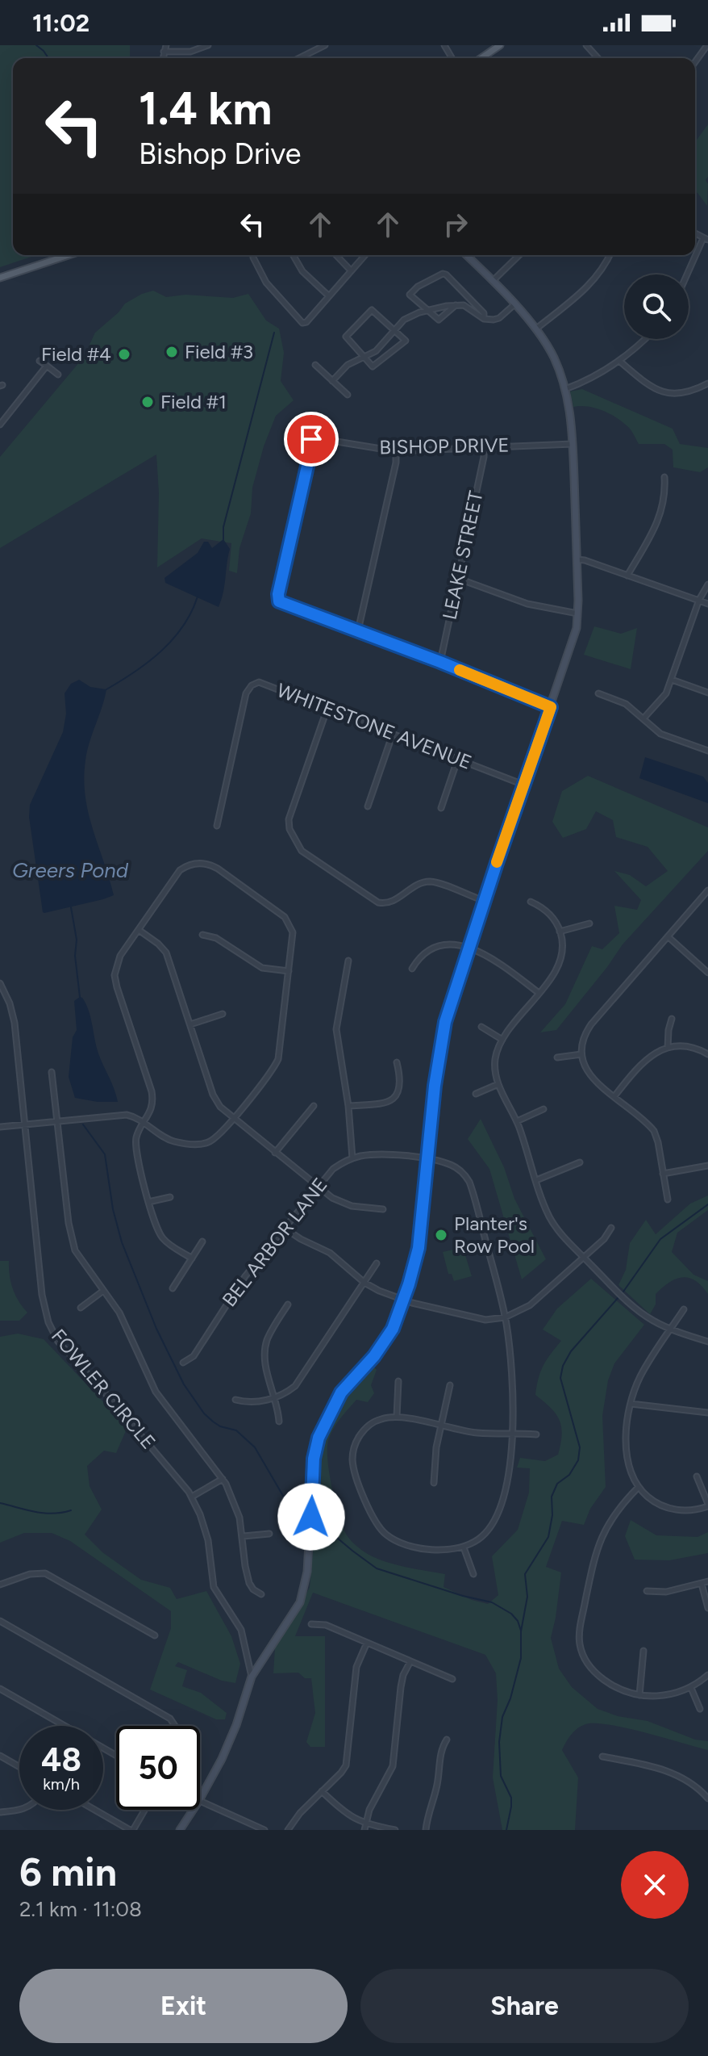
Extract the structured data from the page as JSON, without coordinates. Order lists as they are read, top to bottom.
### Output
{
  "streets": {
    "street": [
      "BISHOP DRIVE",
      "LEAKE STREET",
      "WHITESTONE AVENUE",
      "BEL ARBOR LANE",
      "FOWLER CIRCLE"
    ]
  },
  "crossings": [
    ["BISHOP DRIVE", "LEAKE STREET"]
  ],
  "water": ["Greers Pond"],
  "places": [
    "Field #3",
    "Field #4",
    "Field #1",
    "Planter's Row Pool"
  ],
  "page": {
    "status": "11:02",
    "turn": ["1.4 km", "Bishop Drive"],
    "speed": "48 km/h",
    "limit": "50",
    "heading": ["6 min", "2.1 km · 11:08"],
    "buttons": ["Exit", "Share"]
  }
}
